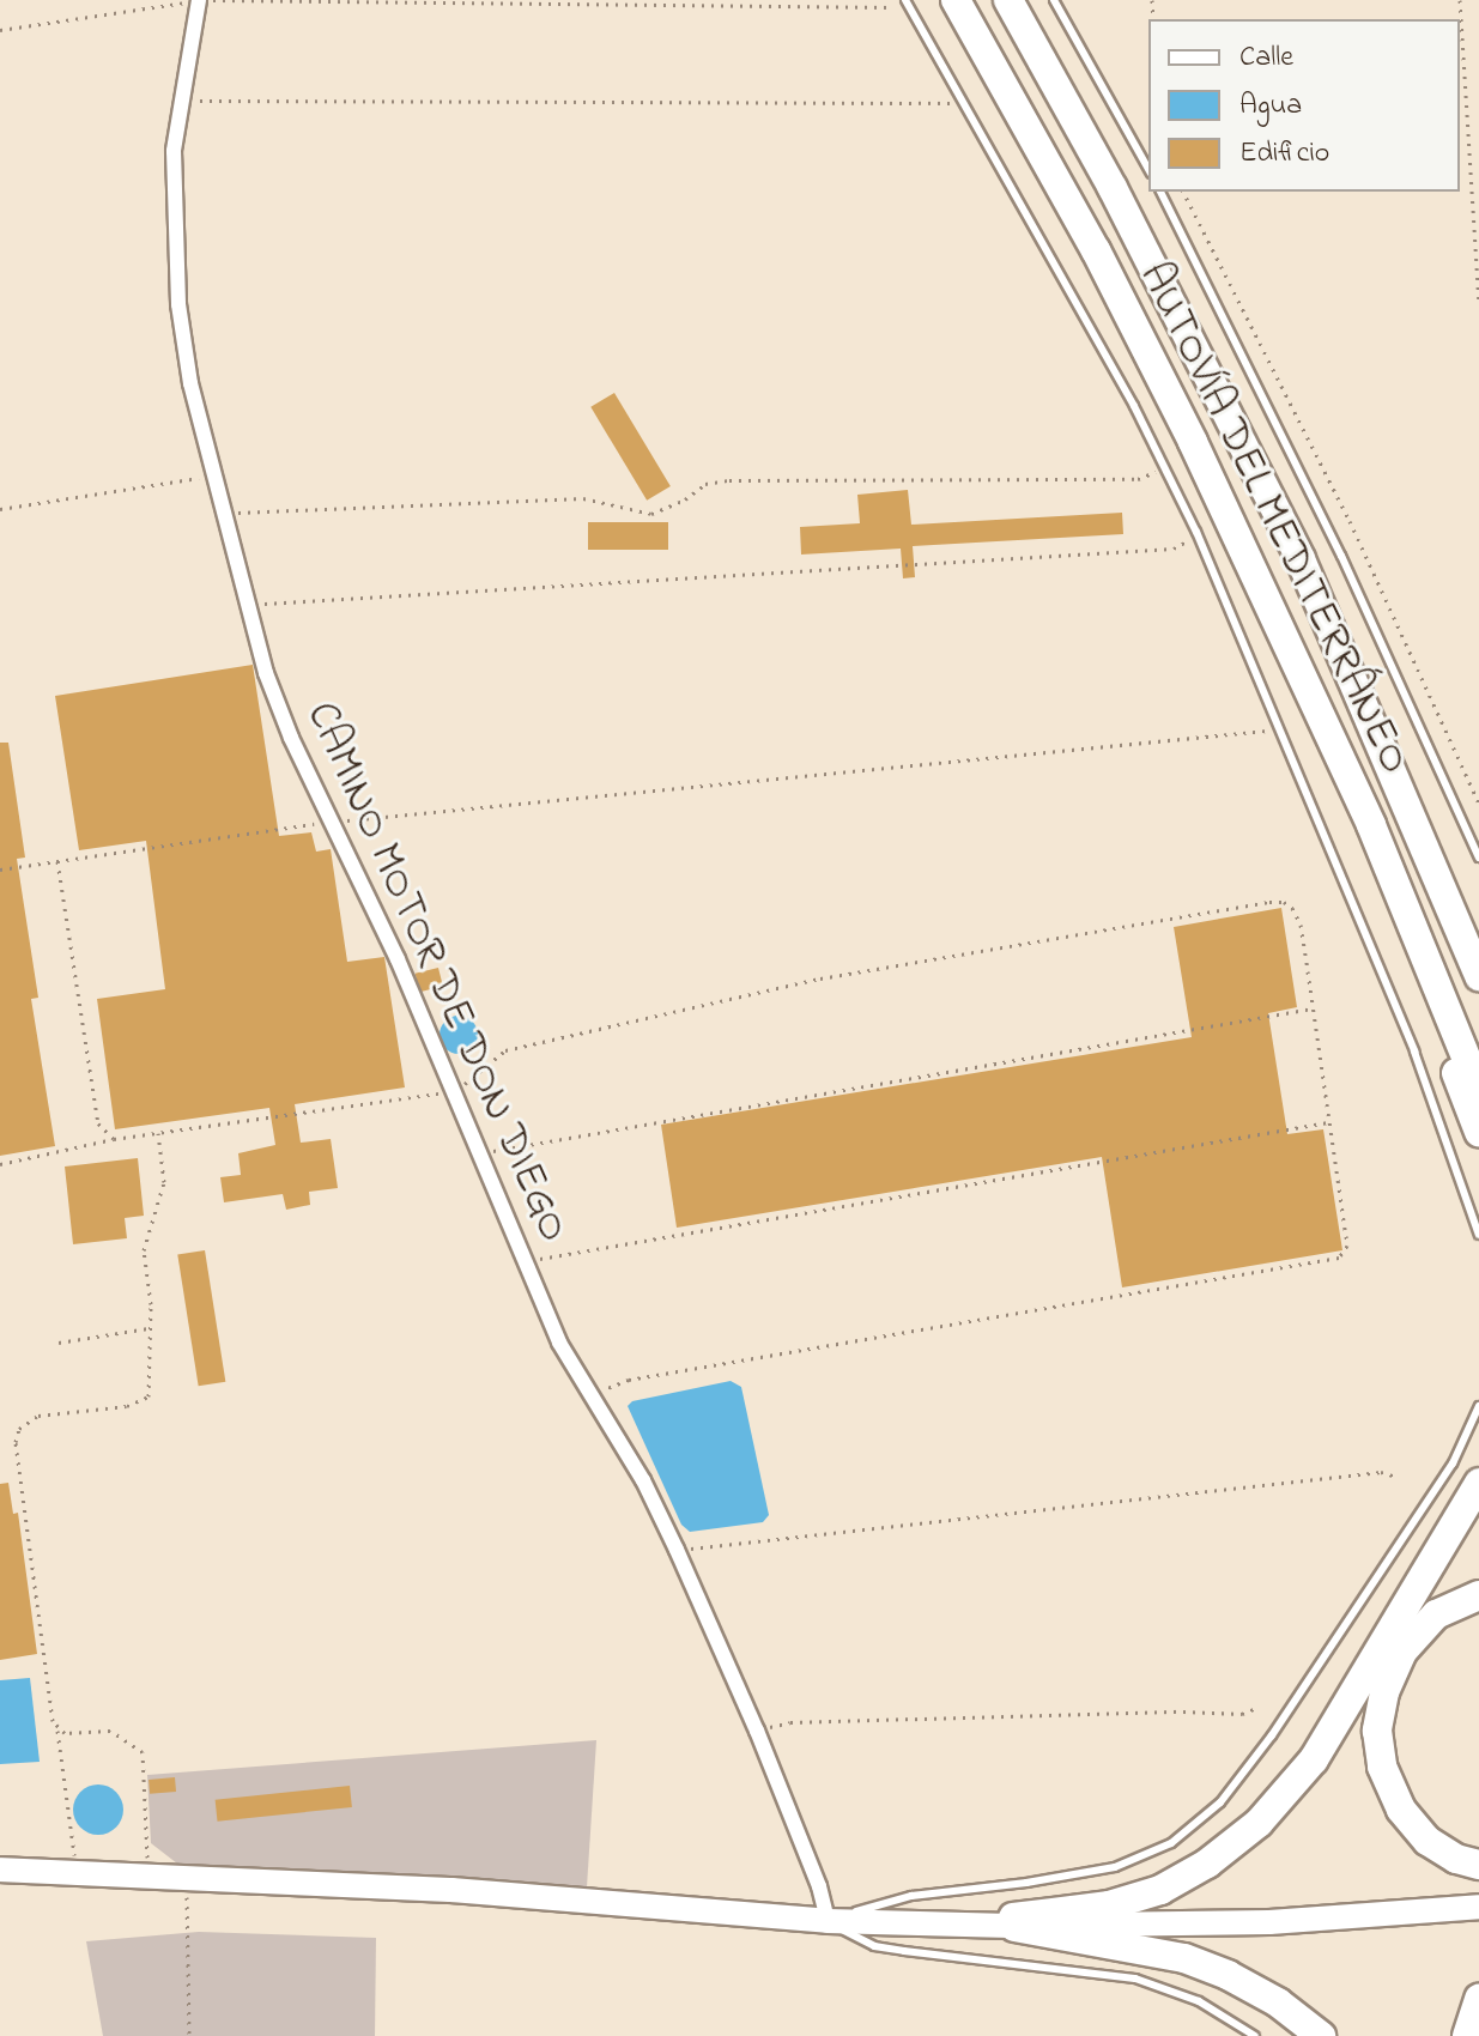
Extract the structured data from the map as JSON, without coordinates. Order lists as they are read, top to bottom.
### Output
{
  "streets": {
    "highway": ["AUTOVÍA DEL MEDITERRÁNEO"],
    "street": ["CAMINO MOTOR DE DON DIEGO"]
  },
  "legend": ["Calle", "Agua", "Edificio"]
}
